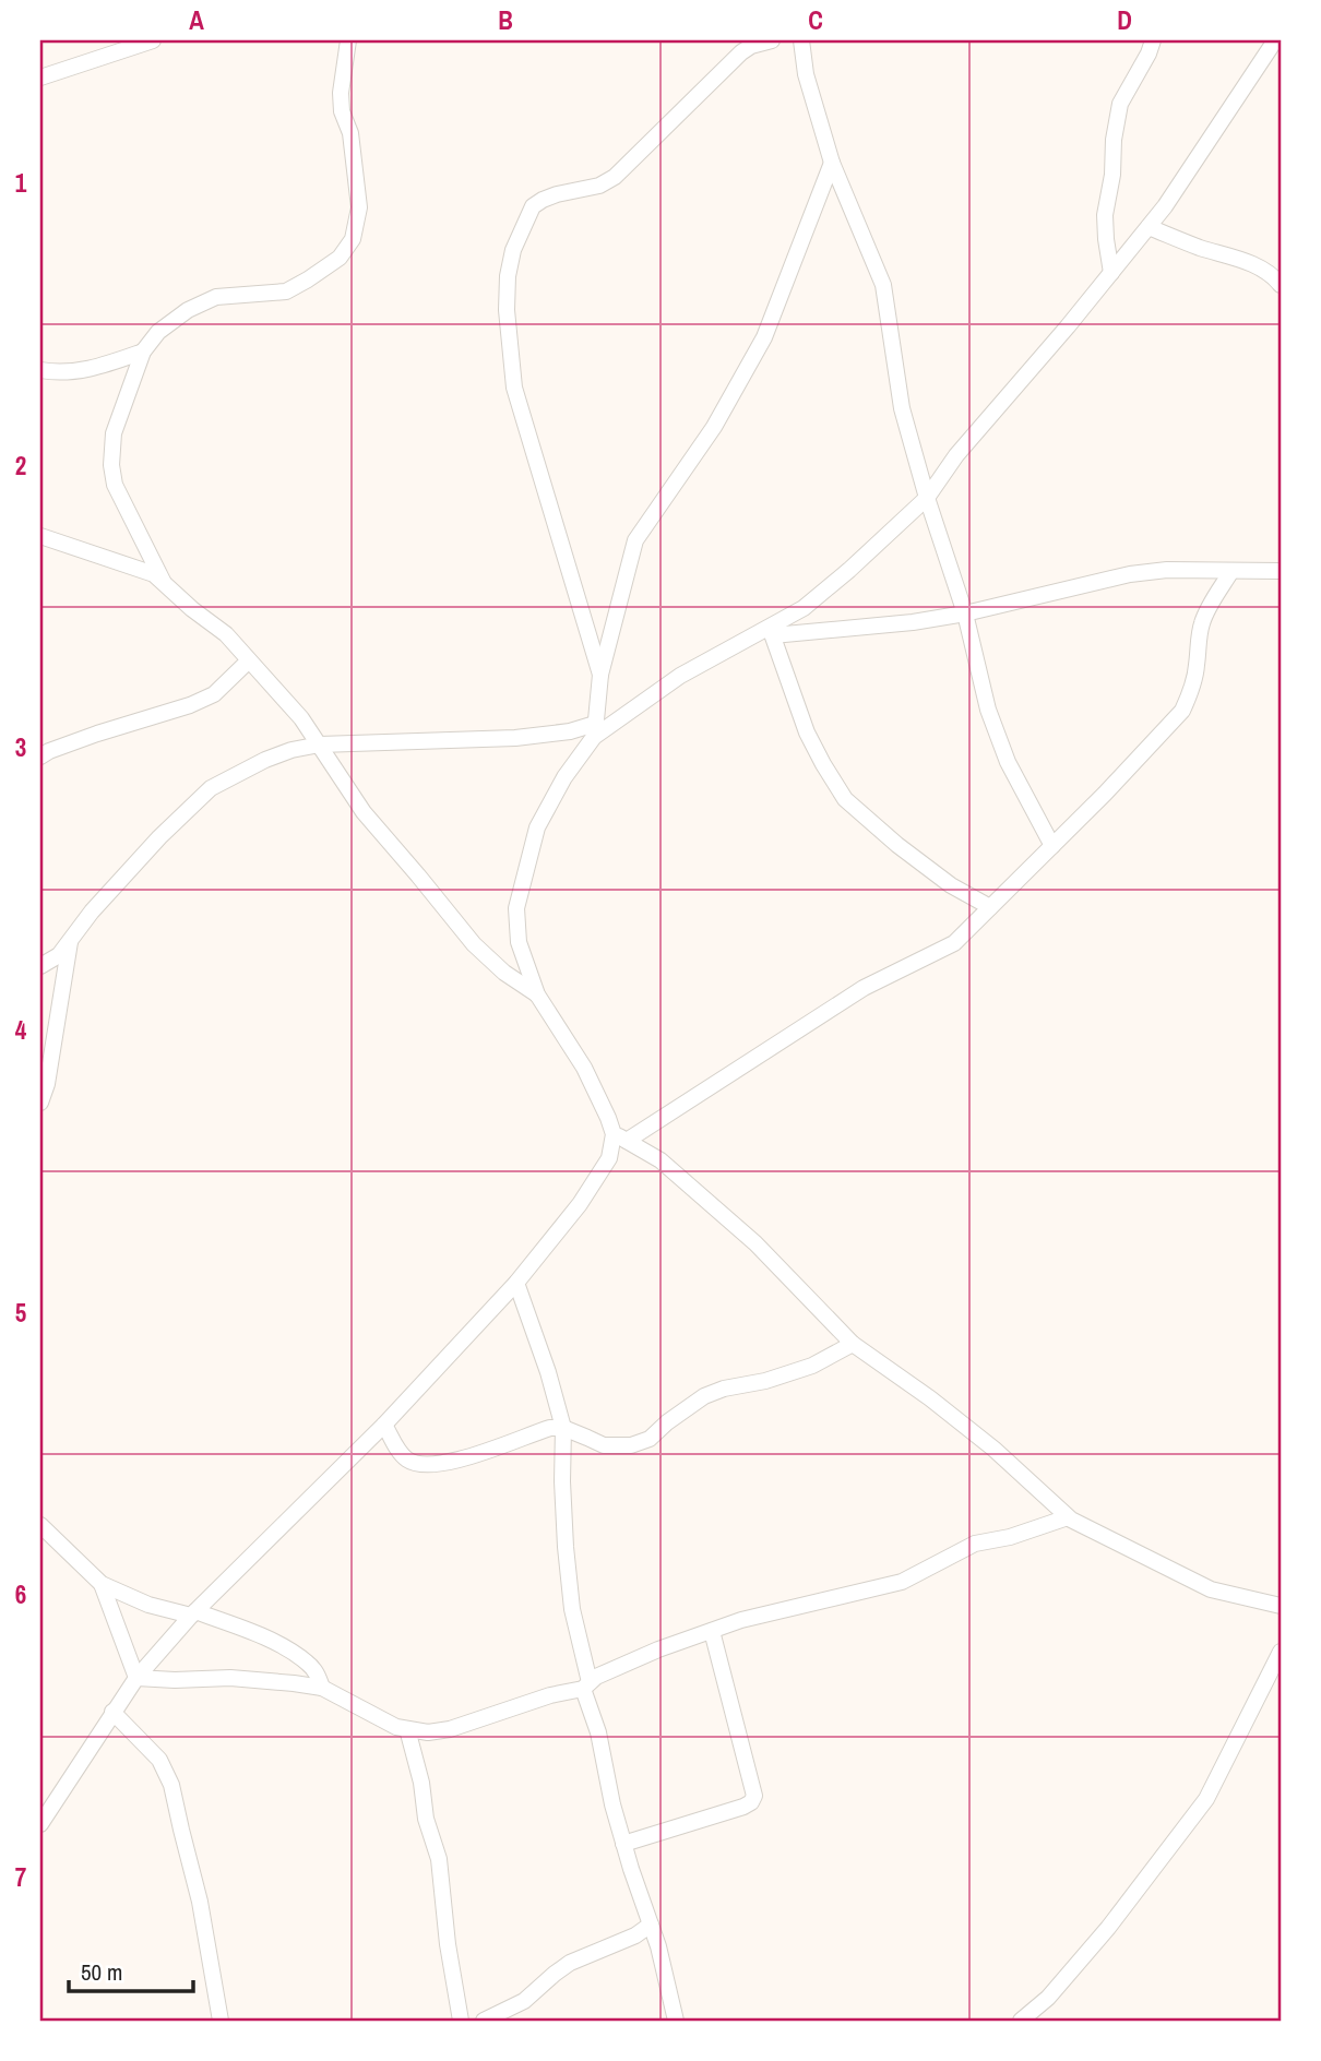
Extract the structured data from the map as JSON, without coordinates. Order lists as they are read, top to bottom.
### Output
{
  "scale_bar": "50 m",
  "grid": {
    "columns": [
      "A",
      "B",
      "C",
      "D"
    ],
    "rows": [
      "1",
      "2",
      "3",
      "4",
      "5",
      "6",
      "7"
    ]
  }
}
